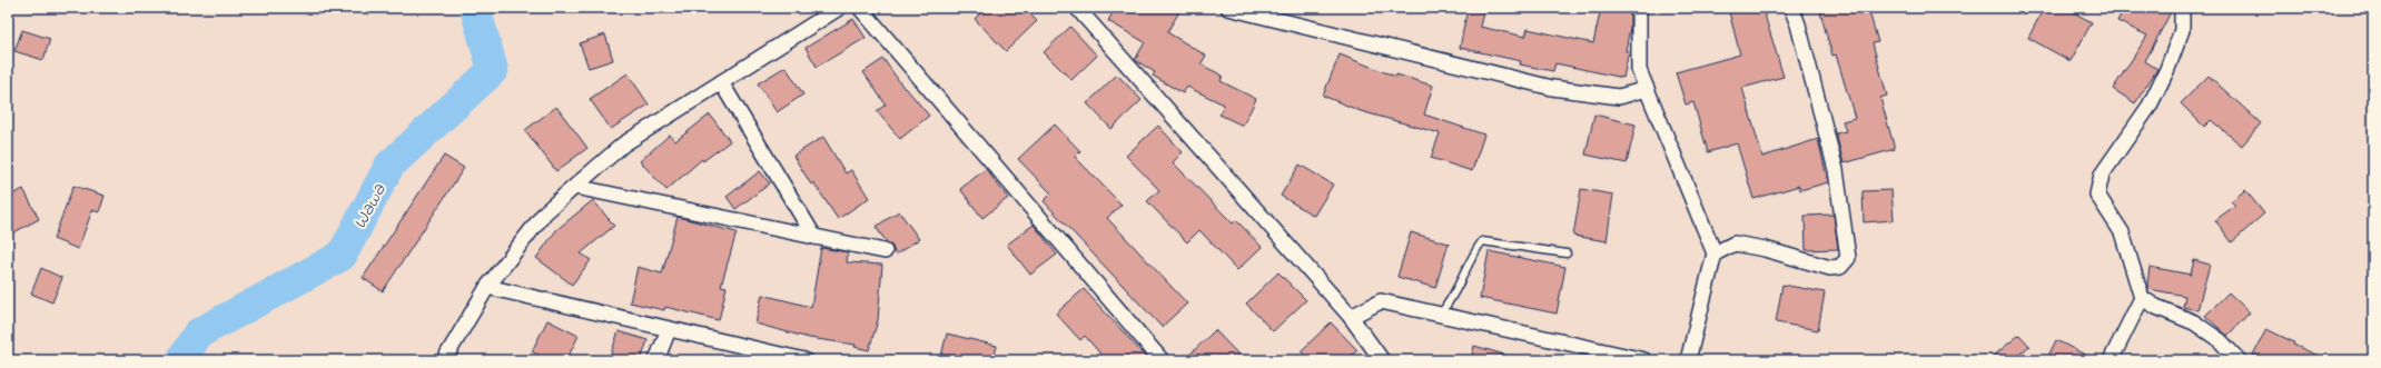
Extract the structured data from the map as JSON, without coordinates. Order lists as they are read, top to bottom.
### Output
{
  "water": ["Wawa"]
}
